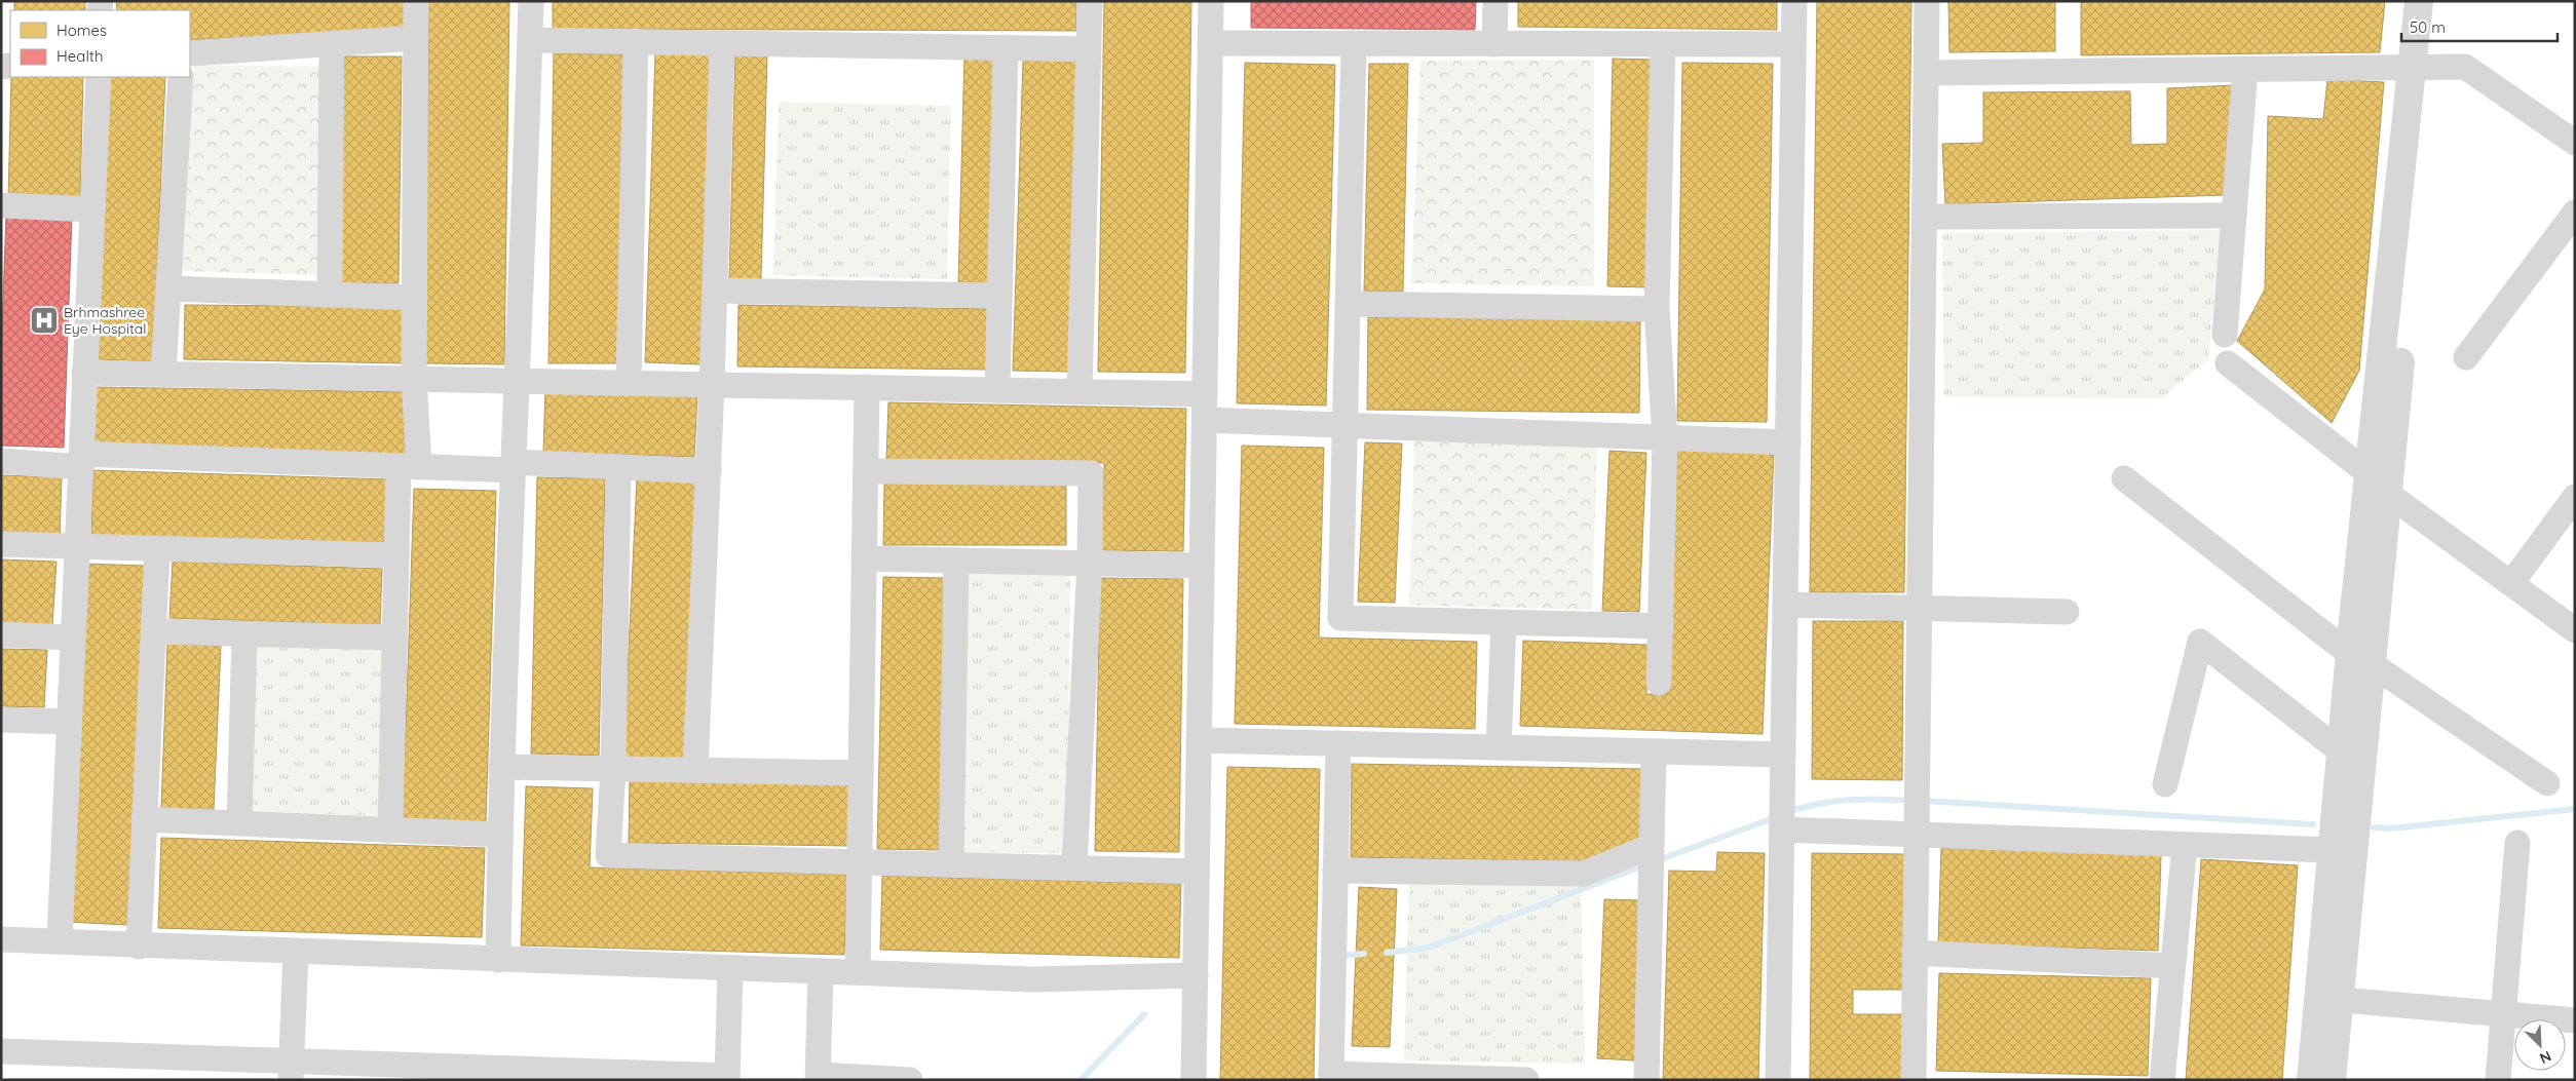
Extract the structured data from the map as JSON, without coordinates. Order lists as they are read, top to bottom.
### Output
{
  "places": {
    "hospital": ["Brhmashree Eye Hospital"]
  },
  "legend": ["Homes", "Health"],
  "scale_bar": "50 m",
  "north": "bottom right"
}
